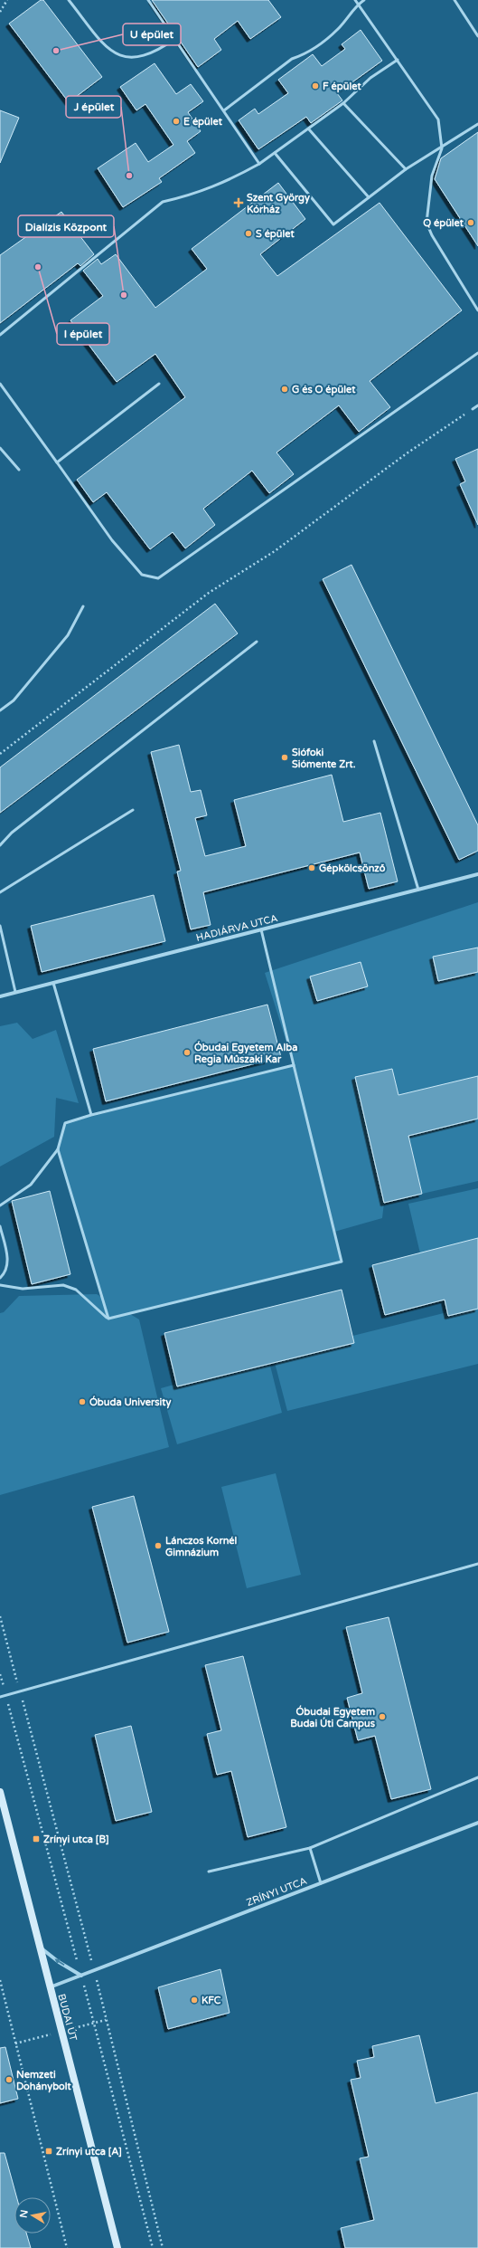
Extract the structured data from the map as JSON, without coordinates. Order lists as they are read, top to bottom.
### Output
{
  "streets": {
    "main road": ["BUDAI ÚT"],
    "street": ["HADIÁRVA UTCA", "ZRÍNYI UTCA"]
  },
  "crossings": [
    ["ZRÍNYI UTCA", "BUDAI ÚT"]
  ],
  "places": {
    "other": [
      "U épület",
      "F épület",
      "E épület",
      "J épület",
      "Q épület",
      "S épület",
      "I épület",
      "Dialízis Központ",
      "G és O épület",
      "Siófoki Siómente Zrt.",
      "Gépkölcsönző",
      "Óbudai Egyetem Alba Regia Műszaki Kar",
      "Óbuda University",
      "Lánczos Kornél Gimnázium",
      "Óbudai Egyetem Budai Úti Campus",
      "KFC",
      "Nemzeti Dohánybolt"
    ],
    "health": ["Szent György Kórház"],
    "transit": ["Zrínyi utca [B]", "Zrínyi utca [A]"]
  },
  "north": "left"
}
